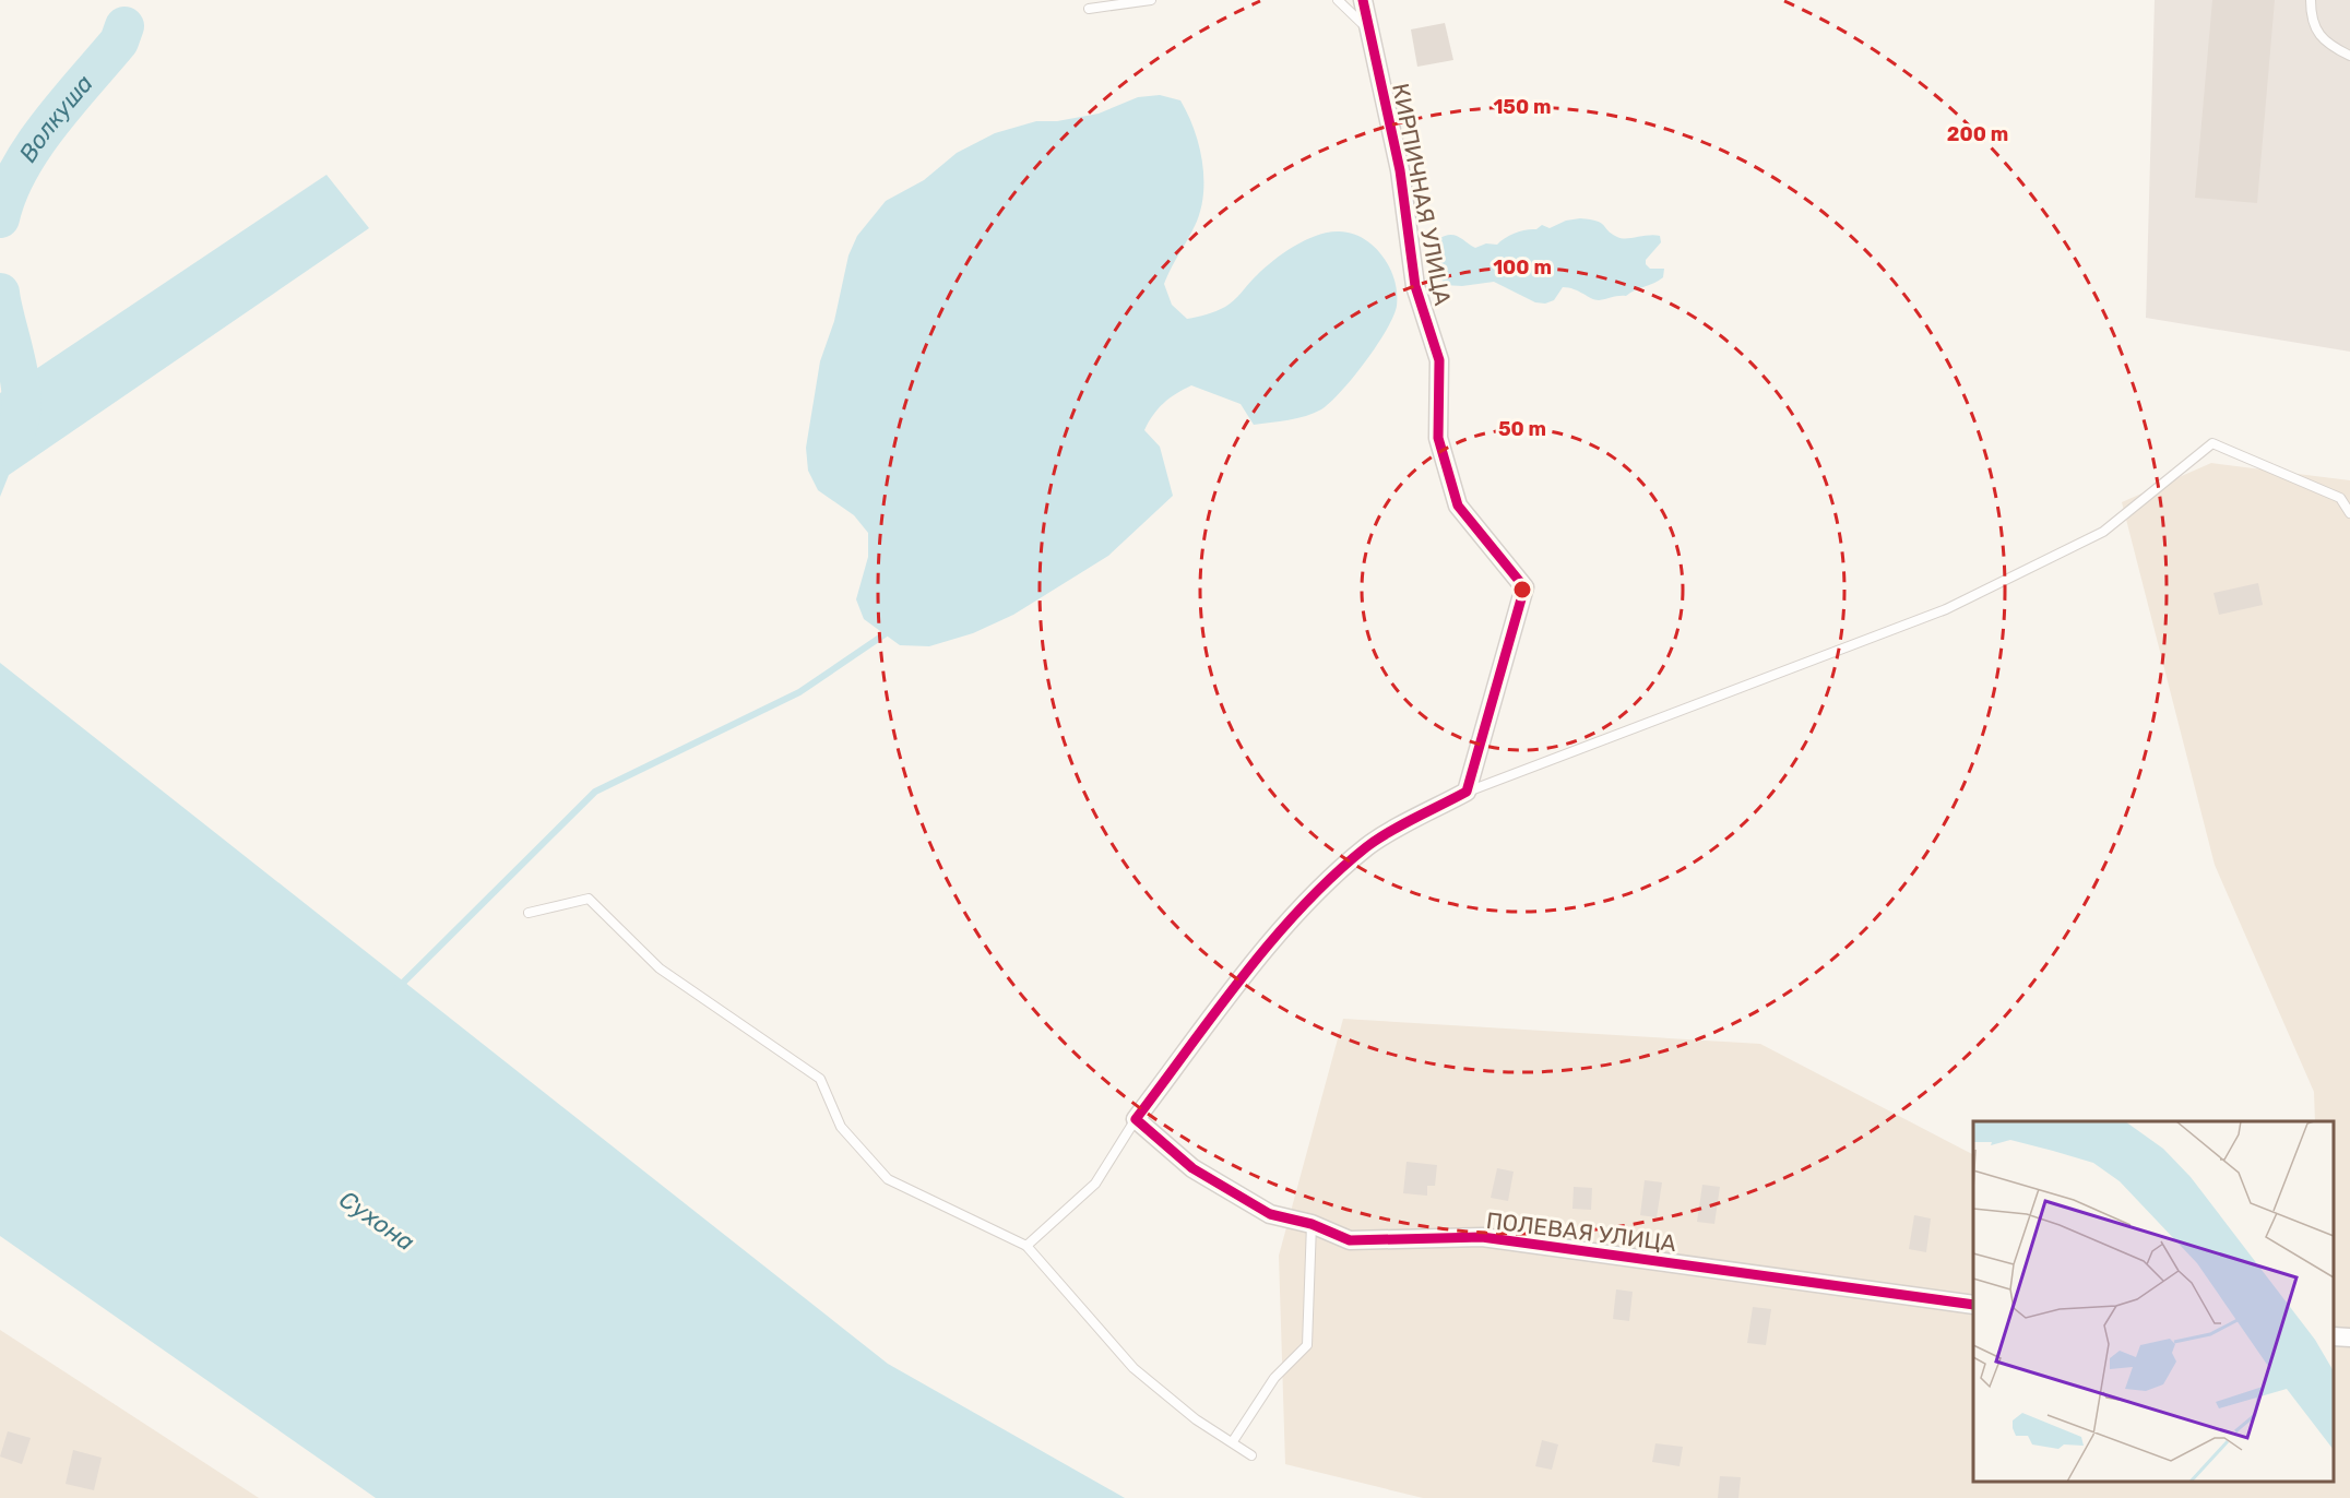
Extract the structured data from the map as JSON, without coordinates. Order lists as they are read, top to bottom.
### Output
{
  "streets": {
    "street": ["КИРПИЧНАЯ УЛИЦА", "ПОЛЕВАЯ УЛИЦА"]
  },
  "water": ["Волкуша", "Сухона"],
  "rings": [
    "150 m",
    "200 m",
    "100 m",
    "50 m"
  ]
}
